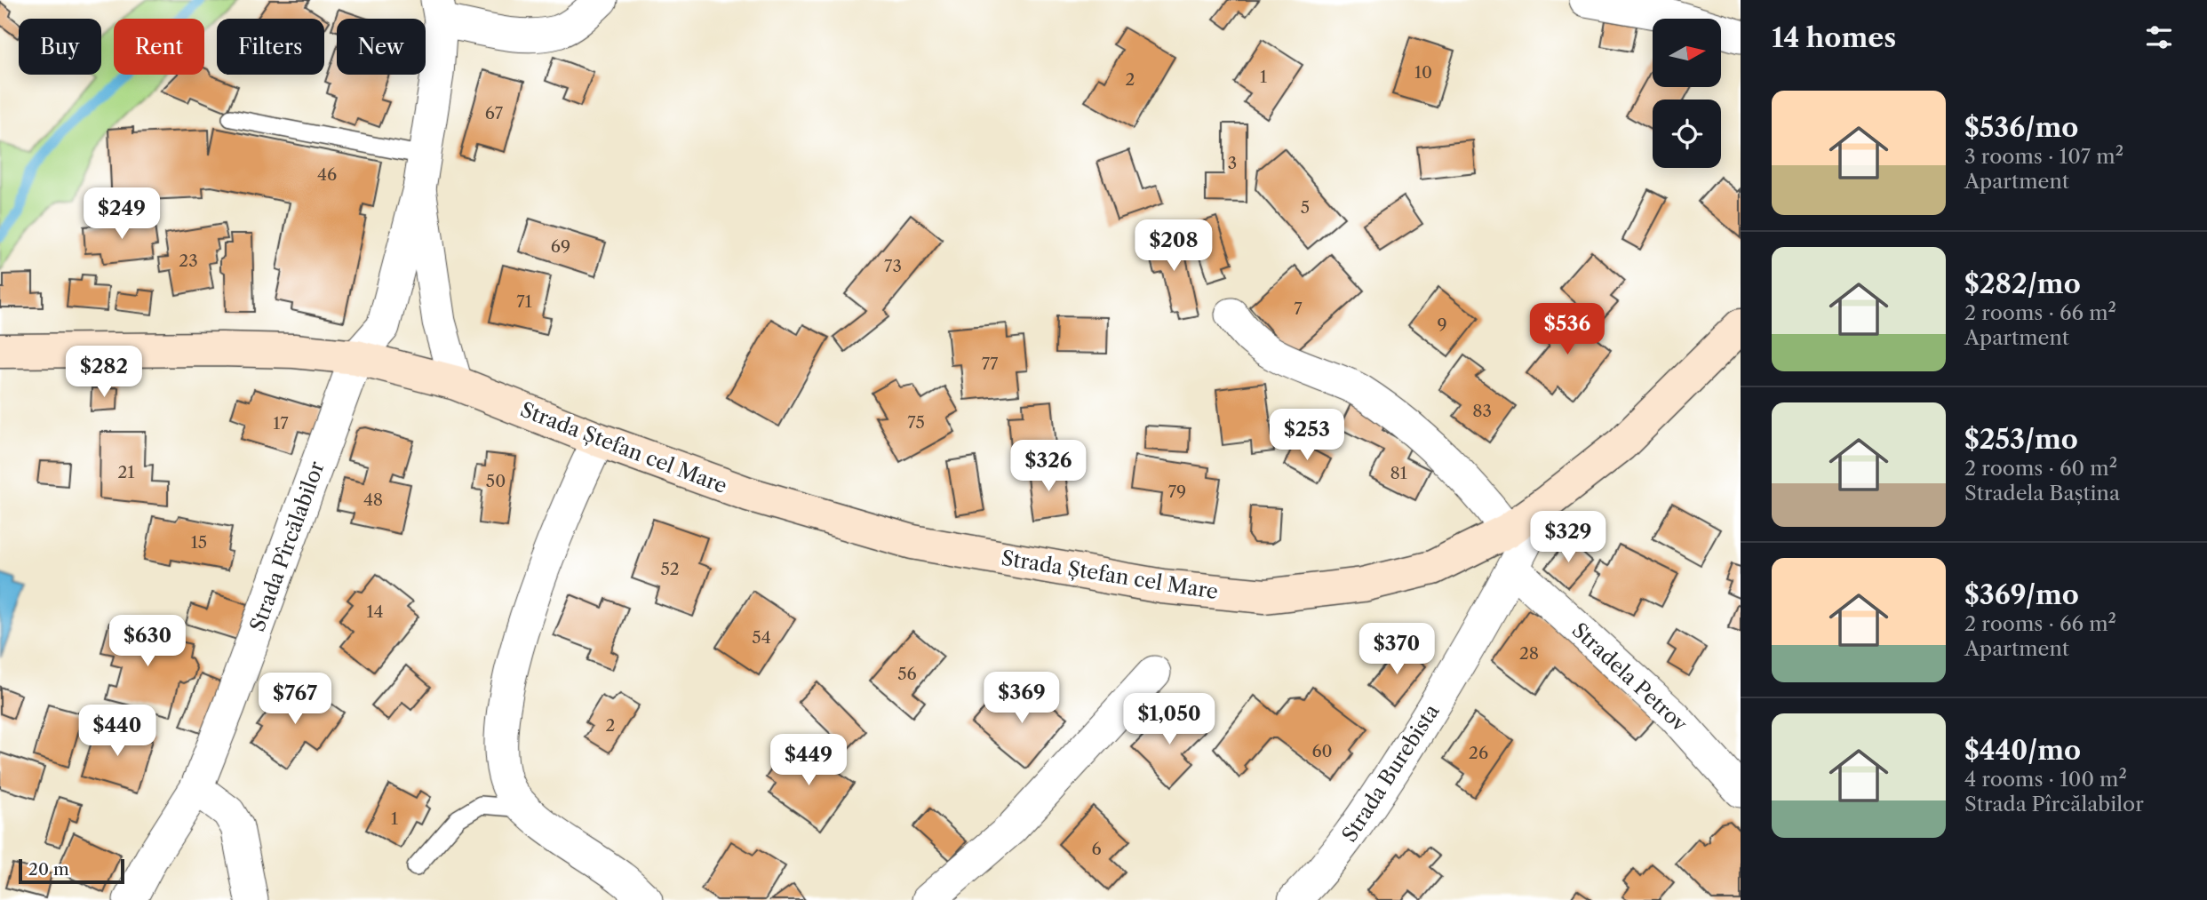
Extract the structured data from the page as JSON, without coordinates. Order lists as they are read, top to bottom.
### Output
{
  "streets": {
    "main road": ["Strada Ștefan cel Mare"],
    "street": ["Strada Pîrcălabilor", "Stradela Petrov", "Strada Burebista"]
  },
  "crossings": [
    ["Strada Ștefan cel Mare", "Strada Pîrcălabilor"],
    ["Strada Ștefan cel Mare", "Strada Burebista"],
    ["Stradela Petrov", "Strada Burebista"]
  ],
  "house_numbers": [
    "10",
    "1",
    "2",
    "67",
    "3",
    "46",
    "5",
    "69",
    "23",
    "73",
    "71",
    "7",
    "9",
    "77",
    "83",
    "75",
    "17",
    "21",
    "81",
    "50",
    "79",
    "48",
    "15",
    "52",
    "14",
    "54",
    "28",
    "56",
    "2",
    "60",
    "26",
    "1",
    "6"
  ],
  "scale_bar": "20 m",
  "north": "right",
  "page": {
    "heading": "14 homes",
    "chip": [
      "Buy",
      "Rent",
      "Filters",
      "New"
    ],
    "list": [
      {
        "name": "$536/mo",
        "note": "3 rooms · 107 m² · Apartment"
      },
      {
        "name": "$282/mo",
        "note": "2 rooms · 66 m² · Apartment"
      },
      {
        "name": "$253/mo",
        "note": "2 rooms · 60 m² · Stradela Baștina"
      },
      {
        "name": "$369/mo",
        "note": "2 rooms · 66 m² · Apartment"
      },
      {
        "name": "$440/mo",
        "note": "4 rooms · 100 m² · Strada Pîrcălabilor"
      }
    ],
    "price": [
      "$249",
      "$208",
      "$536",
      "$282",
      "$253",
      "$326",
      "$329",
      "$630",
      "$370",
      "$369",
      "$767",
      "$1,050",
      "$440",
      "$449"
    ],
    "scale": "20 m"
  }
}
